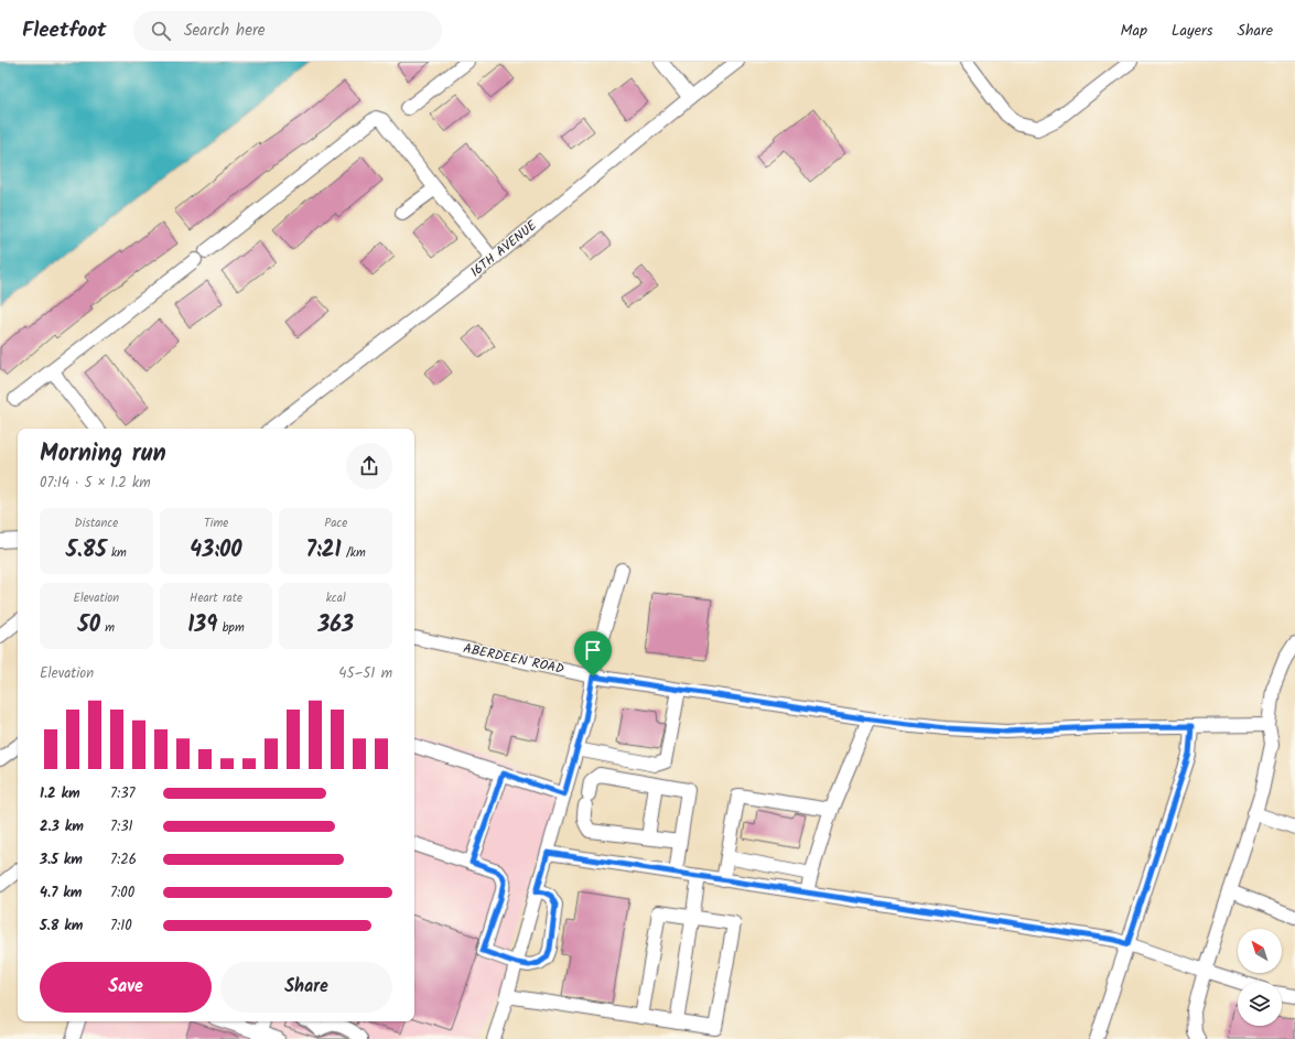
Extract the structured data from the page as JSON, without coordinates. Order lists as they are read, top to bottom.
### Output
{
  "streets": {
    "street": ["16TH AVENUE", "ABERDEEN ROAD"]
  },
  "north": "top left",
  "page": {
    "header": "Fleetfoot",
    "search": "Search here",
    "nav": ["Map", "Layers", "Share"],
    "heading": ["Morning run", "07:14 · 5 × 1.2 km"],
    "stats": [
      ["Distance", "5.85 km"],
      ["Time", "43:00"],
      ["Pace", "7:21 /km"],
      ["Elevation", "50 m"],
      ["Heart rate", "139 bpm"],
      ["kcal", "363"]
    ],
    "chart": ["Elevation", "45–51 m"],
    "list": [
      {
        "name": "1.2 km",
        "note": "7:37"
      },
      {
        "name": "2.3 km",
        "note": "7:31"
      },
      {
        "name": "3.5 km",
        "note": "7:26"
      },
      {
        "name": "4.7 km",
        "note": "7:00"
      },
      {
        "name": "5.8 km",
        "note": "7:10"
      }
    ],
    "buttons": ["Save", "Share"]
  }
}
